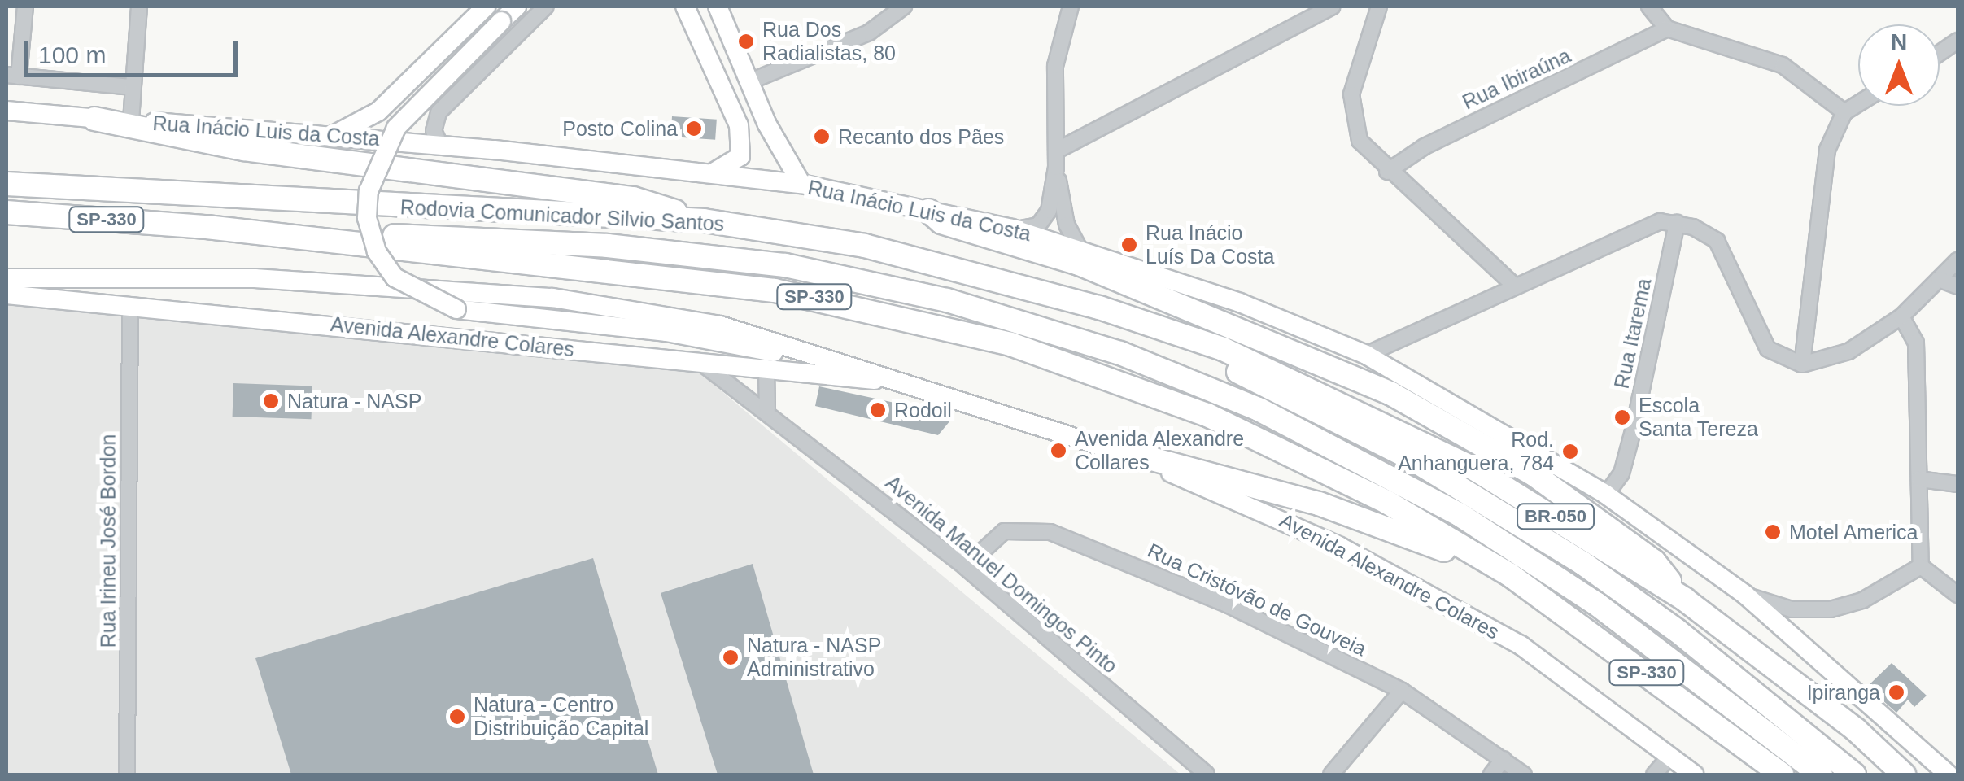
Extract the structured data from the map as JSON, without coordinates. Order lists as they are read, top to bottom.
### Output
{
  "streets": {
    "highway": ["Rodovia Comunicador Silvio Santos", "SP-330", "BR-050"],
    "main road": ["Rua Inácio Luis da Costa", "Avenida Alexandre Colares"],
    "street": [
      "Rua Ibiraúna",
      "Rua Itarema",
      "Rua Irineu José Bordon",
      "Avenida Manuel Domingos Pinto",
      "Rua Cristóvão de Gouveia"
    ]
  },
  "crossings": [
    ["Rua Inácio Luis da Costa", "Rua Itarema"],
    ["Avenida Alexandre Colares", "Rua Irineu José Bordon"],
    ["Avenida Alexandre Colares", "Avenida Manuel Domingos Pinto"],
    ["Avenida Manuel Domingos Pinto", "Rua Cristóvão de Gouveia"]
  ],
  "places": [
    "Rua Dos Radialistas, 80",
    "Posto Colina",
    "Recanto dos Pães",
    "Rua Inácio Luís Da Costa",
    "Natura - NASP",
    "Rodoil",
    "Escola Santa Tereza",
    "Avenida Alexandre Collares",
    "Rod. Anhanguera, 784",
    "Motel America",
    "Natura - NASP Administrativo",
    "Ipiranga",
    "Natura - Centro Distribuição Capital"
  ],
  "scale_bar": "100 m",
  "north": "top"
}
